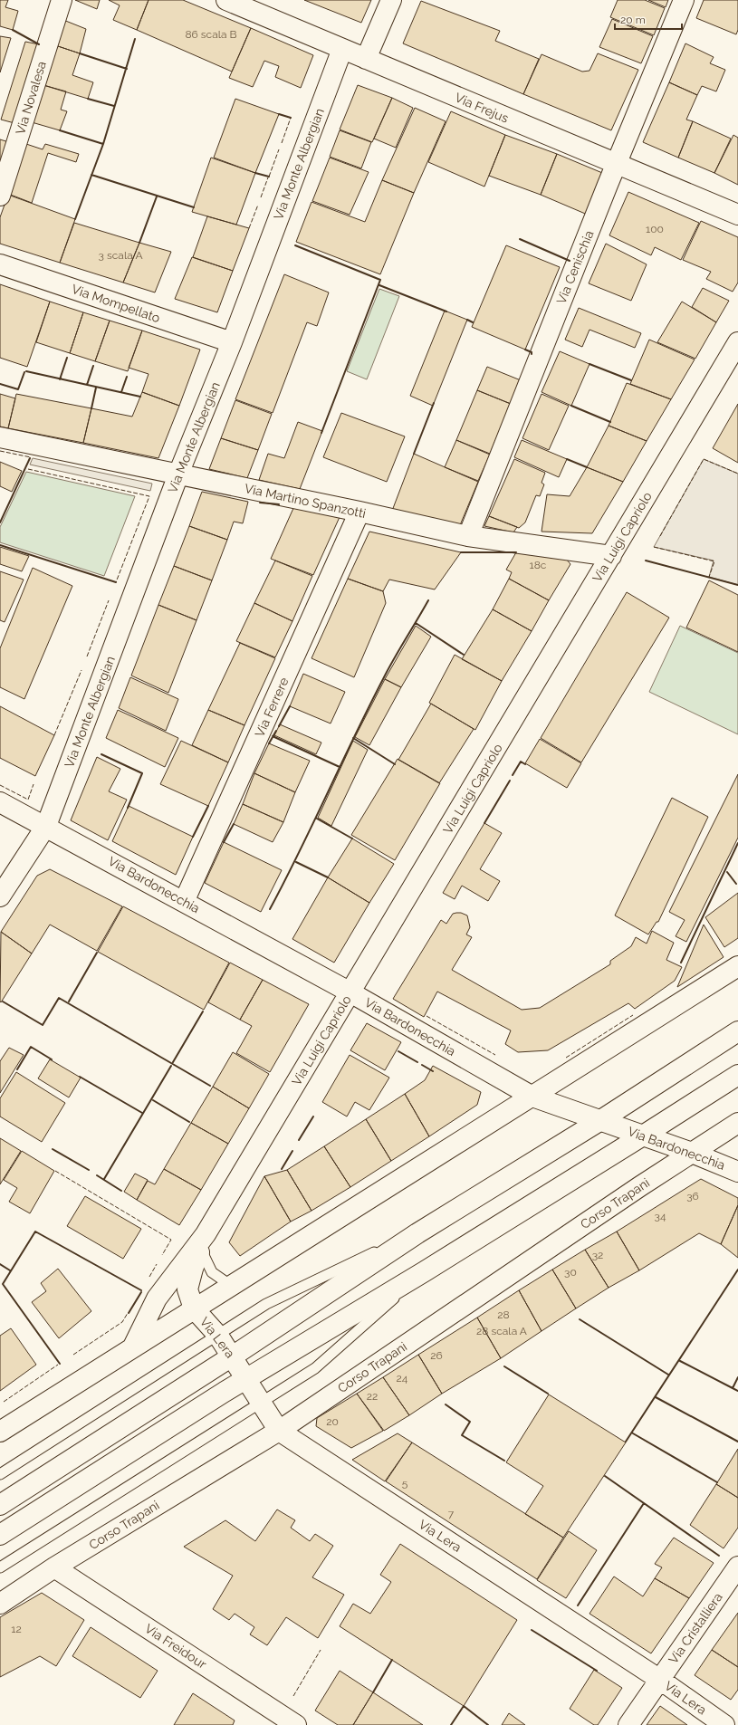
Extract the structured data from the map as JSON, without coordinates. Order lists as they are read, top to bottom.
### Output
{
  "streets": {
    "street": [
      "Via Novalesa",
      "Via Frejus",
      "Via Monte Albergian",
      "Via Cenischia",
      "Via Mompellato",
      "Via Martino Spanzotti",
      "Via Luigi Capriolo",
      "Via Ferrere",
      "Via Bardonecchia",
      "Corso Trapani",
      "Via Lera",
      "Via Cristalliera",
      "Via Freidour"
    ]
  },
  "crossings": [
    ["Via Frejus", "Via Monte Albergian"],
    ["Via Frejus", "Via Cenischia"],
    ["Via Monte Albergian", "Via Mompellato"],
    ["Via Monte Albergian", "Via Martino Spanzotti"],
    ["Via Monte Albergian", "Via Bardonecchia"],
    ["Via Cenischia", "Via Martino Spanzotti"],
    ["Via Martino Spanzotti", "Via Luigi Capriolo"],
    ["Via Martino Spanzotti", "Via Ferrere"],
    ["Via Luigi Capriolo", "Via Bardonecchia"],
    ["Via Luigi Capriolo", "Via Lera"],
    ["Via Ferrere", "Via Bardonecchia"],
    ["Via Bardonecchia", "Corso Trapani"],
    ["Corso Trapani", "Via Lera"],
    ["Corso Trapani", "Via Freidour"],
    ["Via Lera", "Via Cristalliera"]
  ],
  "house_numbers": [
    "86 scala B",
    "100",
    "3 scala A",
    "18c",
    "36",
    "34",
    "32",
    "30",
    "28",
    "28 scala A",
    "26",
    "24",
    "22",
    "20",
    "5",
    "7",
    "12"
  ],
  "scale_bar": "20 m"
}
